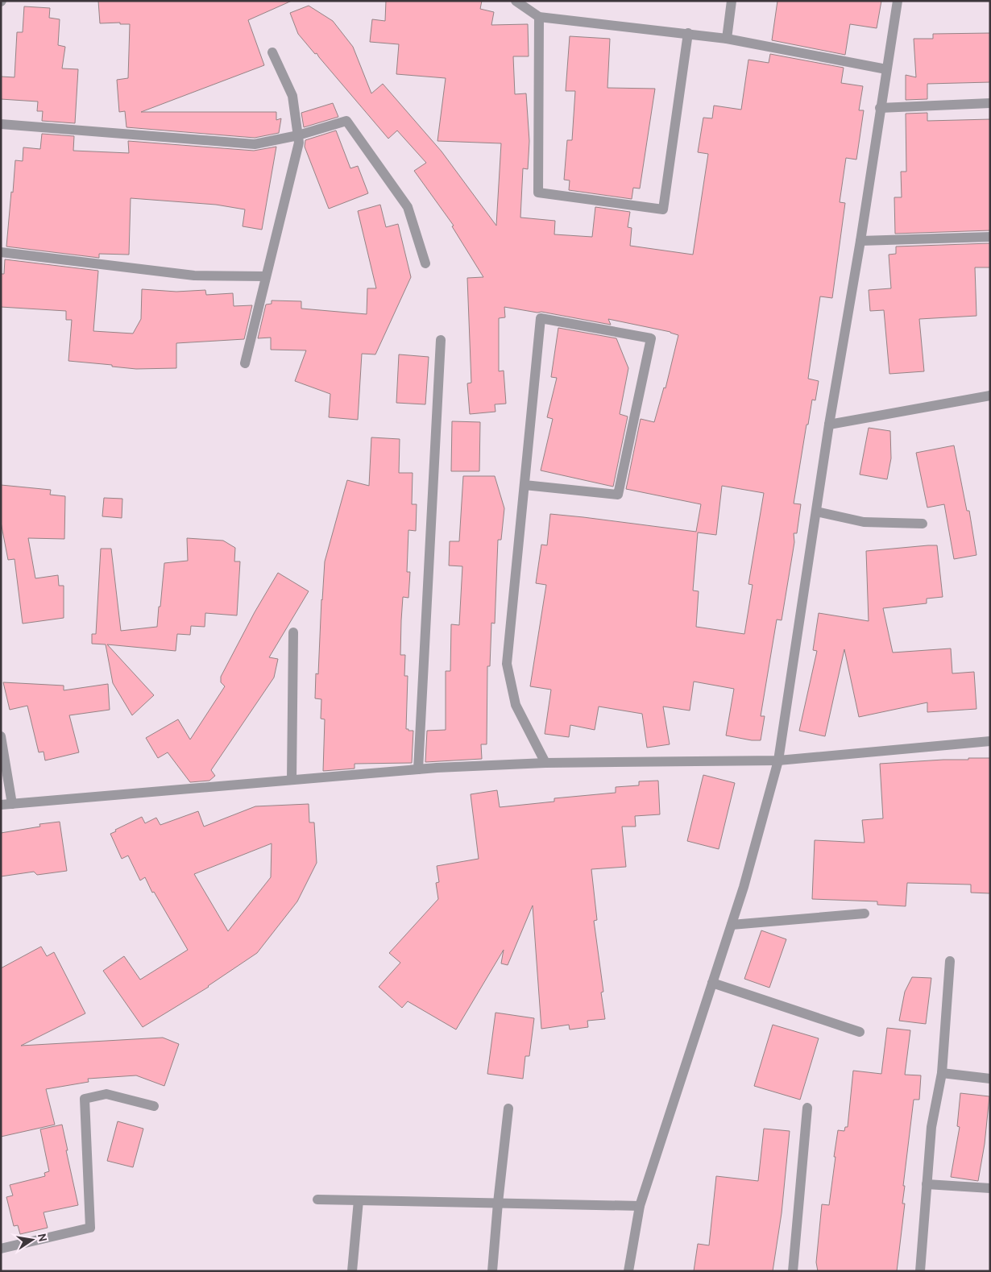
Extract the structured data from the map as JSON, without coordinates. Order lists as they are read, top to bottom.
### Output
{
  "north": "right"
}
